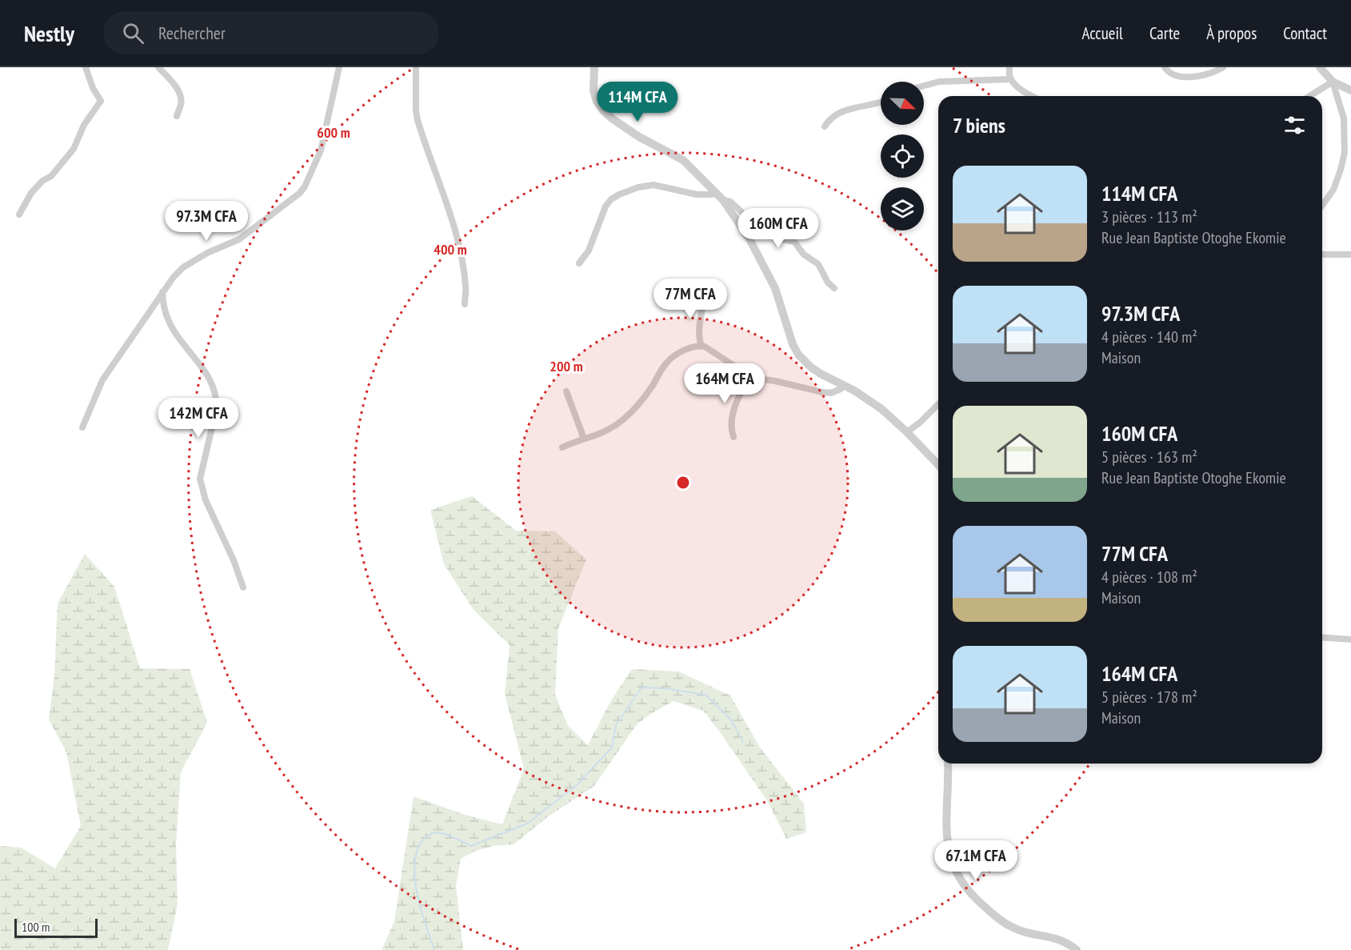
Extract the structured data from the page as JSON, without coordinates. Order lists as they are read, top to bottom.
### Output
{
  "scale_bar": "100 m",
  "north": "bottom right",
  "page": {
    "header": "Nestly",
    "search": "Rechercher",
    "nav": [
      "Accueil",
      "Carte",
      "À propos",
      "Contact"
    ],
    "price": [
      "114M CFA",
      "97.3M CFA",
      "160M CFA",
      "77M CFA",
      "164M CFA",
      "142M CFA",
      "67.1M CFA"
    ],
    "heading": "7 biens",
    "list": [
      {
        "name": "114M CFA",
        "note": "3 pièces · 113 m² · Rue Jean Baptiste Otoghe Ekomie"
      },
      {
        "name": "97.3M CFA",
        "note": "4 pièces · 140 m² · Maison"
      },
      {
        "name": "160M CFA",
        "note": "5 pièces · 163 m² · Rue Jean Baptiste Otoghe Ekomie"
      },
      {
        "name": "77M CFA",
        "note": "4 pièces · 108 m² · Maison"
      },
      {
        "name": "164M CFA",
        "note": "5 pièces · 178 m² · Maison"
      }
    ],
    "scale": "100 m"
  },
  "rings": ["600 m", "400 m", "200 m"]
}
